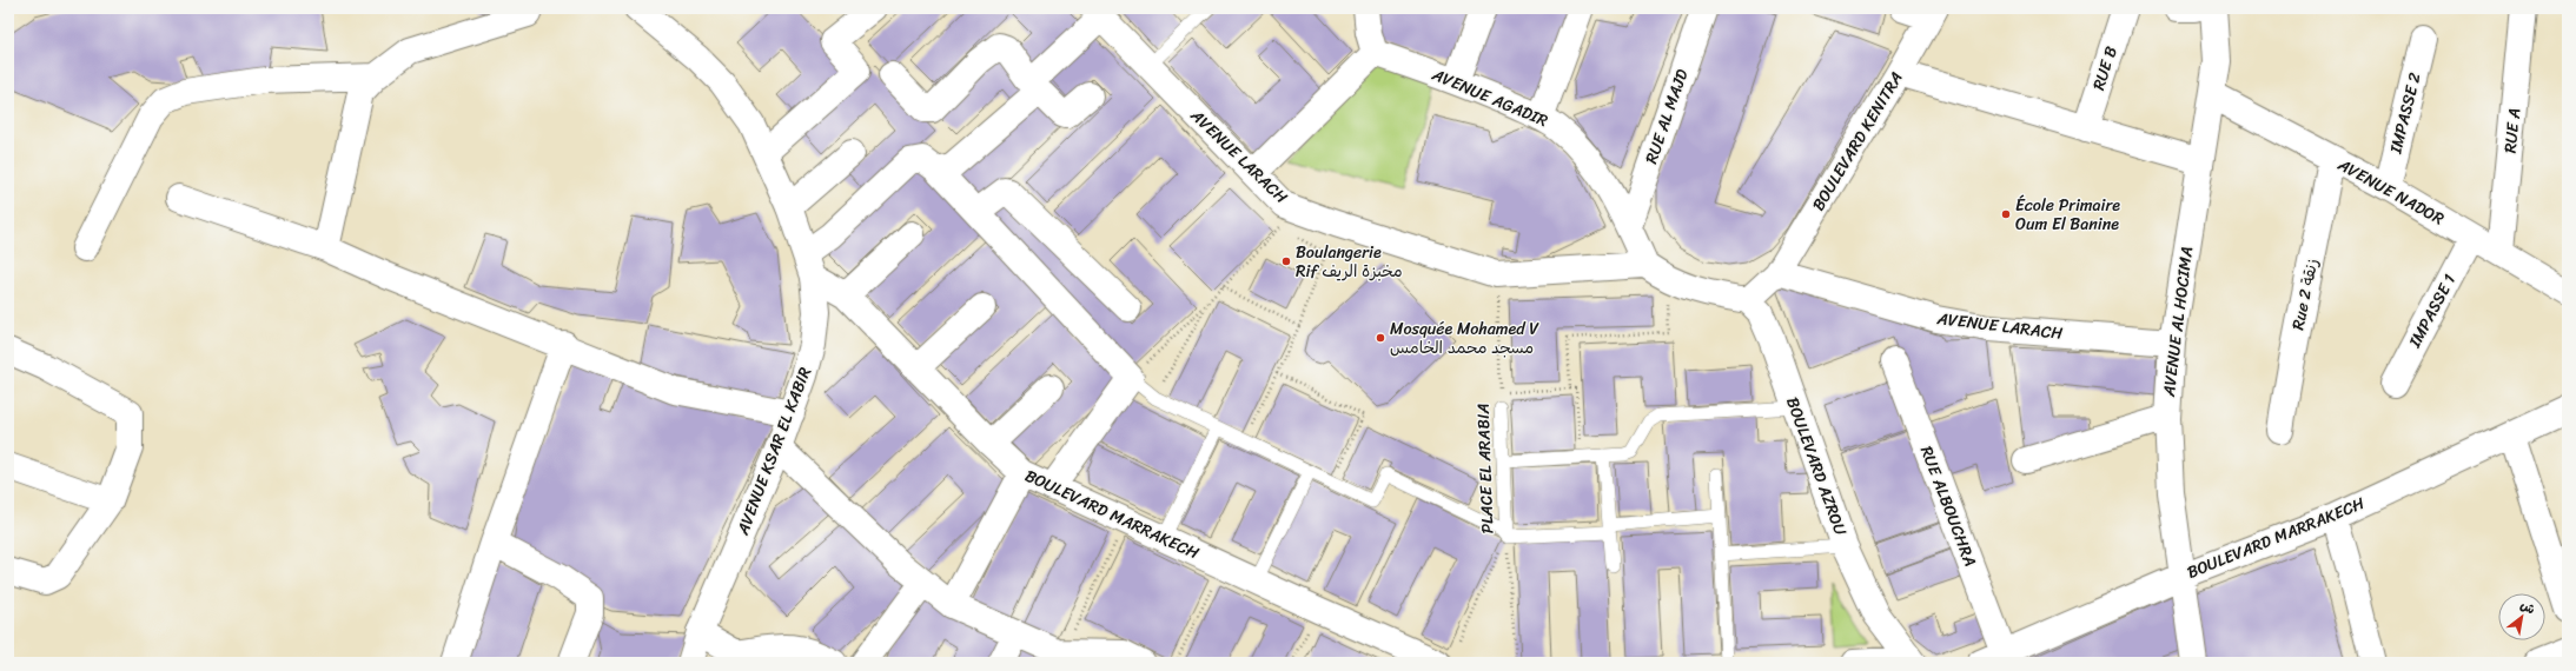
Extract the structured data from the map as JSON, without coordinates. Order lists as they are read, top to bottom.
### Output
{
  "streets": {
    "street": [
      "RUE B",
      "AVENUE AGADIR",
      "IMPASSE 2",
      "RUE AL MAJD",
      "RUE A",
      "BOULEVARD KENITRA",
      "AVENUE LARACH",
      "AVENUE NADOR",
      "Rue 2 زنقة",
      "IMPASSE 1",
      "AVENUE AL HOCIMA",
      "AVENUE KSAR EL KABIR",
      "BOULEVARD AZROU",
      "RUE ALBOUCHRA",
      "BOULEVARD MARRAKECH"
    ],
    "lane": ["PLACE EL ARABIA"]
  },
  "crossings": [
    ["AVENUE AGADIR", "RUE AL MAJD"],
    ["AVENUE AGADIR", "AVENUE LARACH"],
    ["IMPASSE 2", "AVENUE NADOR"],
    ["RUE A", "AVENUE NADOR"],
    ["BOULEVARD KENITRA", "AVENUE LARACH"],
    ["AVENUE LARACH", "AVENUE AL HOCIMA"],
    ["AVENUE LARACH", "BOULEVARD AZROU"],
    ["AVENUE LARACH", "PLACE EL ARABIA"],
    ["AVENUE NADOR", "Rue 2 زنقة"],
    ["AVENUE NADOR", "IMPASSE 1"],
    ["AVENUE NADOR", "AVENUE AL HOCIMA"],
    ["AVENUE AL HOCIMA", "BOULEVARD MARRAKECH"],
    ["AVENUE KSAR EL KABIR", "BOULEVARD MARRAKECH"],
    ["RUE ALBOUCHRA", "BOULEVARD MARRAKECH"]
  ],
  "places": ["École Primaire Oum El Banine", "Boulangerie Rif مخبزة الريف", "Mosquée Mohamed V مسجد محمد الخامس"],
  "north": "top right"
}
